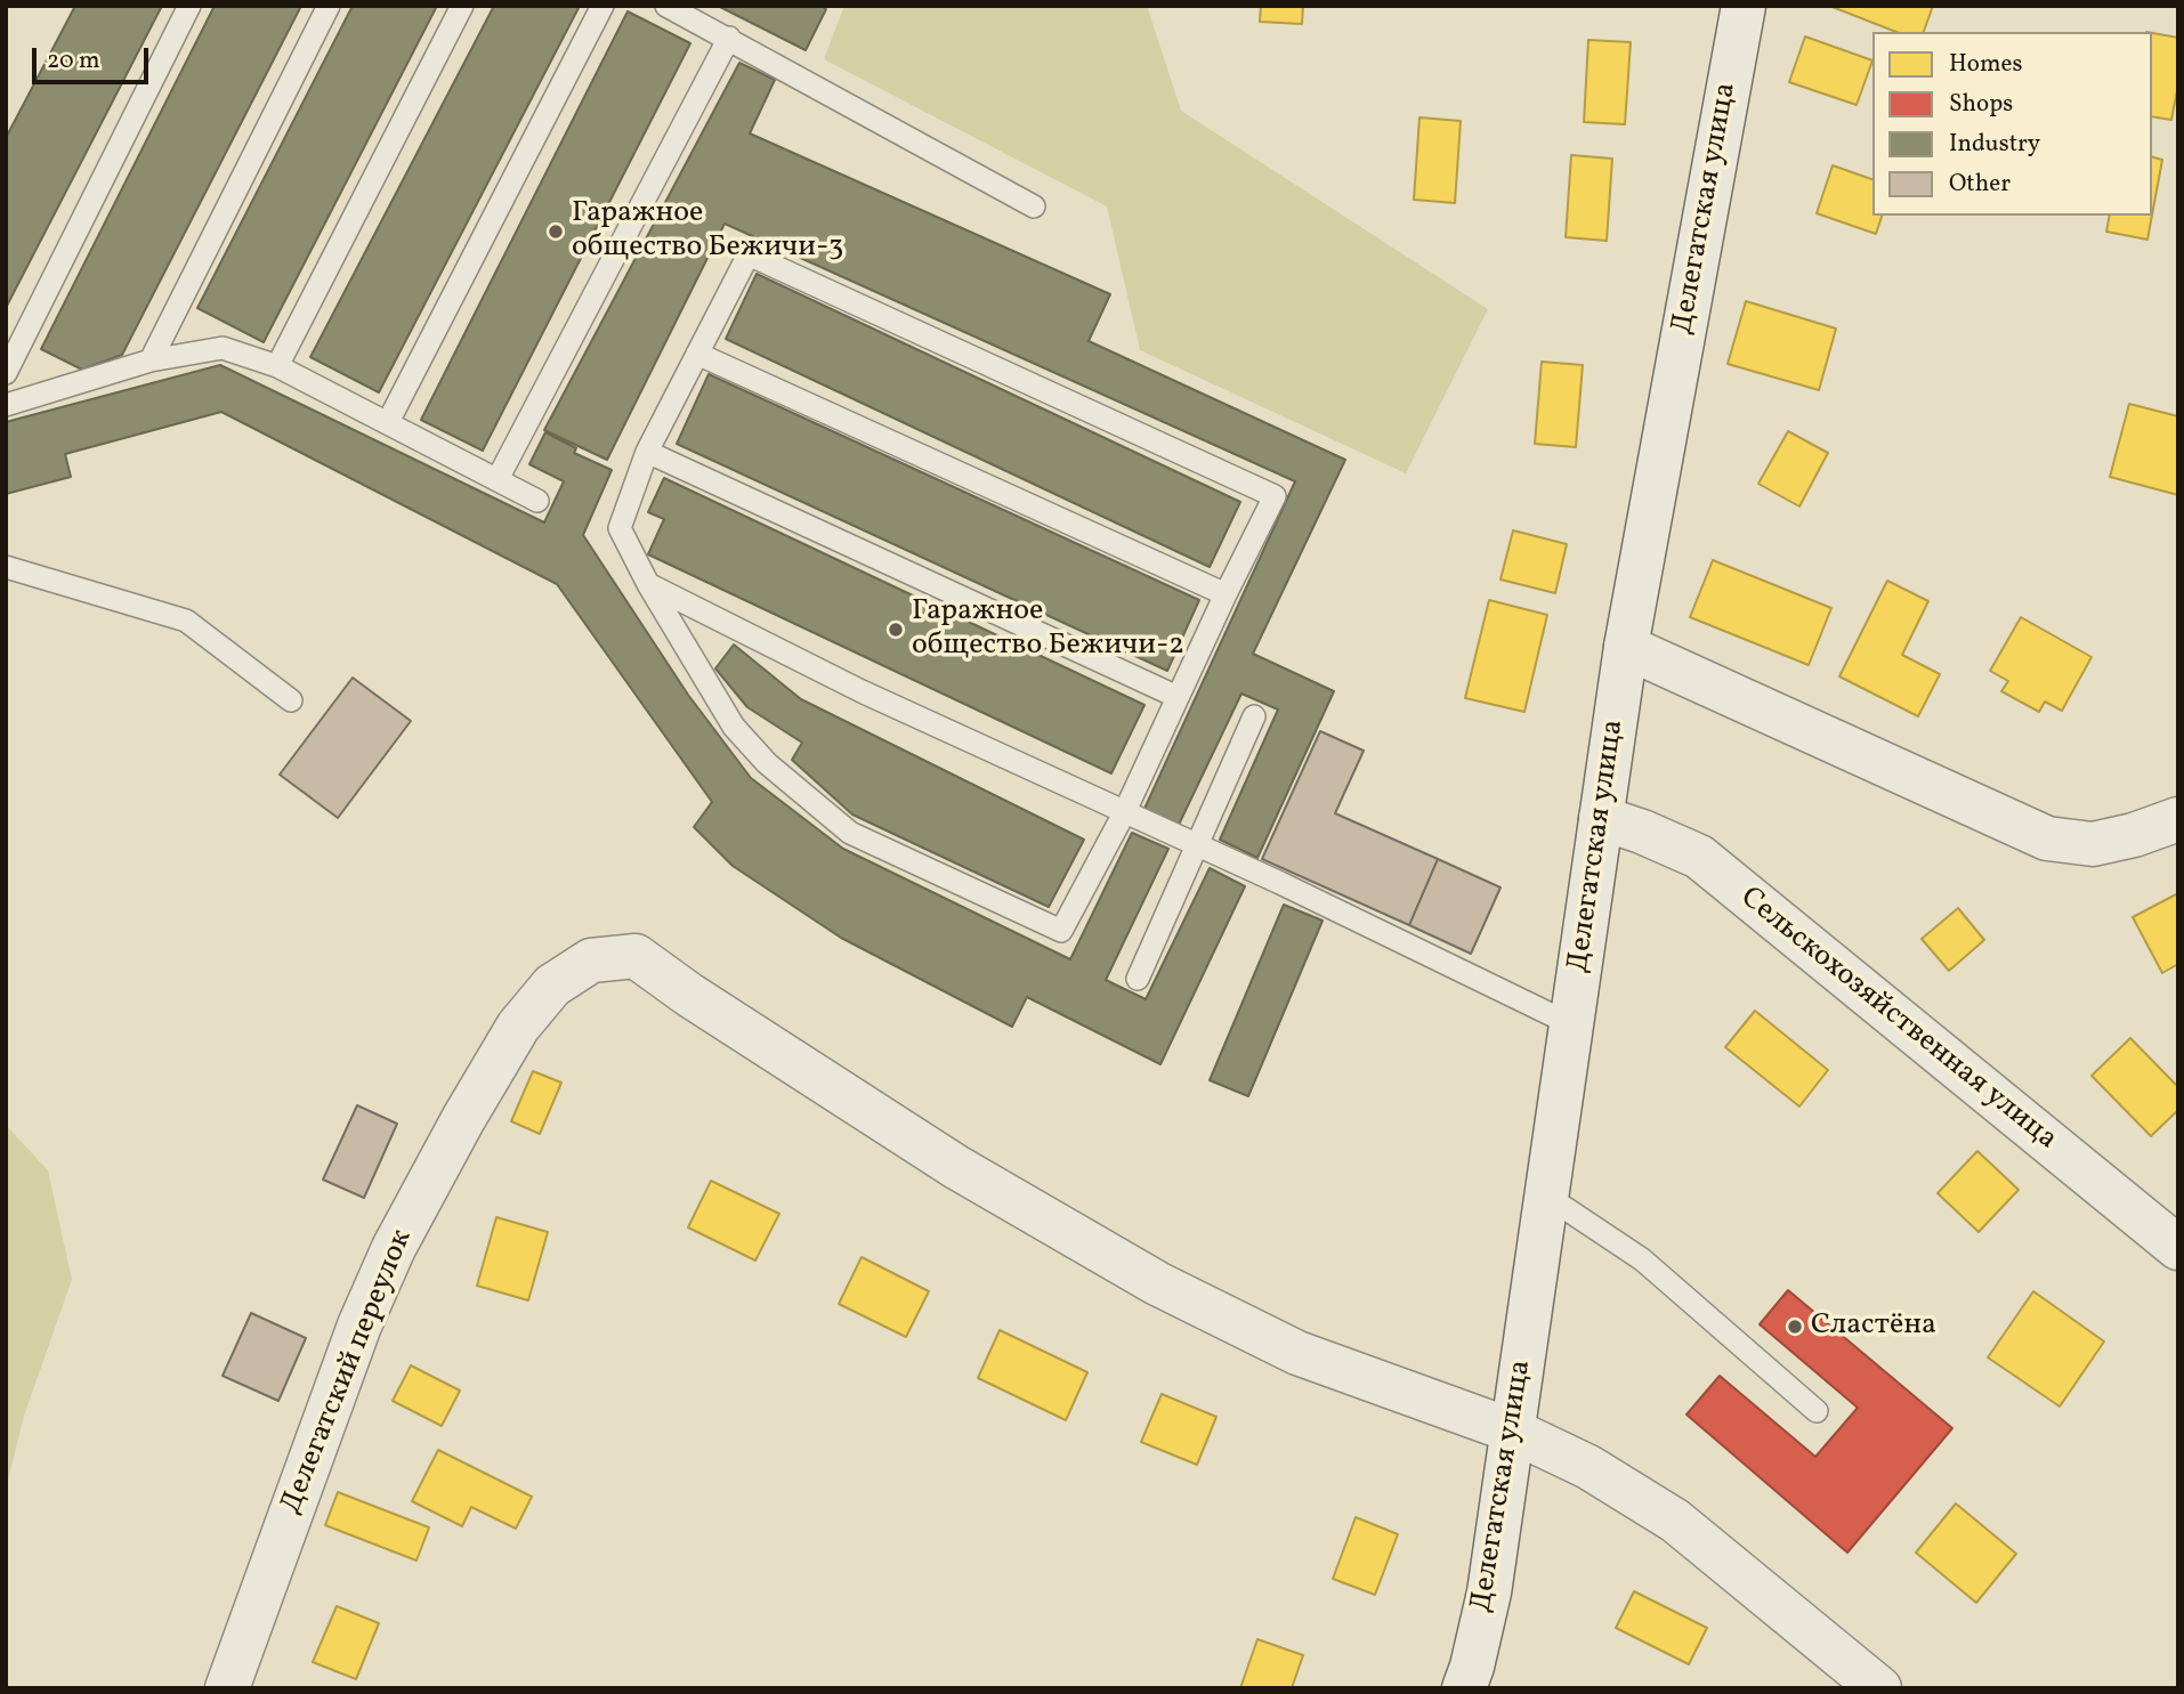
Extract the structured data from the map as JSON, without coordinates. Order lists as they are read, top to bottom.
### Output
{
  "streets": {
    "street": ["Делегатская улица", "Сельскохозяйственная улица", "Делегатский переулок"]
  },
  "crossings": [
    ["Делегатская улица", "Сельскохозяйственная улица"],
    ["Делегатская улица", "Делегатский переулок"]
  ],
  "places": ["Гаражное общество Бежичи-3", "Гаражное общество Бежичи-2", "Сластёна"],
  "legend": [
    "Homes",
    "Shops",
    "Industry",
    "Other"
  ],
  "scale_bar": "20 m"
}
